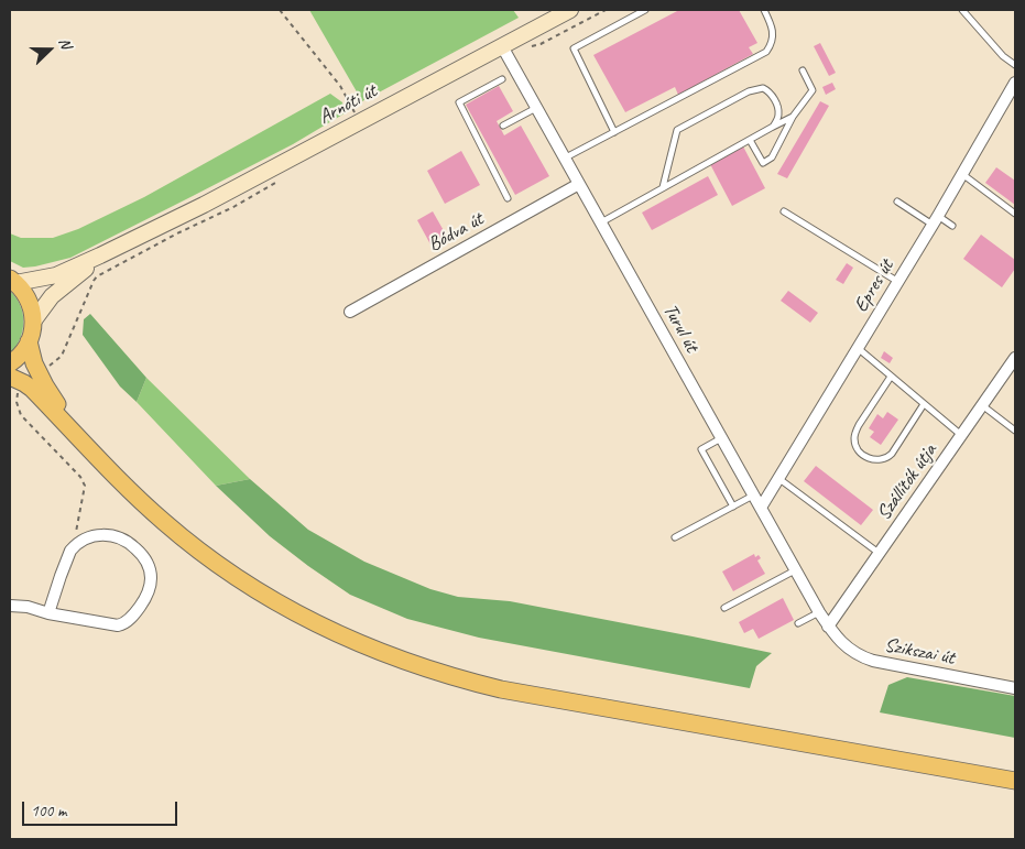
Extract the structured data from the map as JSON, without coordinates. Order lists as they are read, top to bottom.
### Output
{
  "streets": {
    "main road": ["Arnóti út"],
    "street": [
      "Bódva út",
      "Epres út",
      "Turul út",
      "Szállítók útja",
      "Szikszai út"
    ]
  },
  "crossings": [
    ["Arnóti út", "Turul út"],
    ["Bódva út", "Turul út"],
    ["Epres út", "Turul út"],
    ["Turul út", "Szállítók útja"],
    ["Turul út", "Szikszai út"],
    ["Szállítók útja", "Szikszai út"]
  ],
  "scale_bar": "100 m",
  "north": "right"
}
